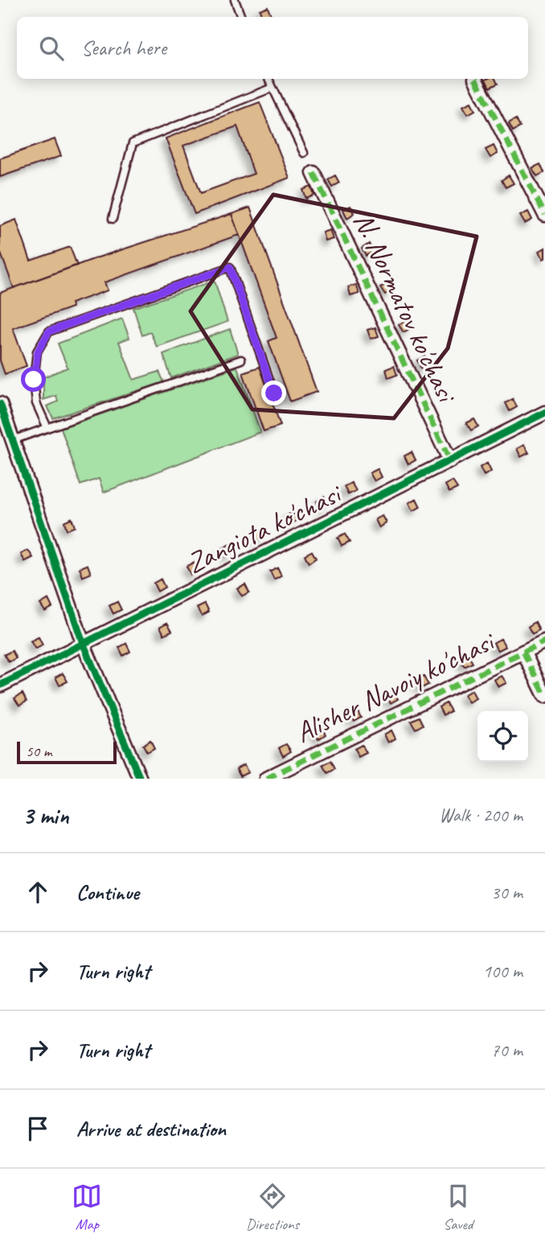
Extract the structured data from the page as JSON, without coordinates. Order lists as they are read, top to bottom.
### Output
{
  "streets": {
    "street": ["N. Normatov ko'chasi", "Zangiota ko'chasi", "Alisher Navoiy ko'chasi"]
  },
  "crossings": [
    ["N. Normatov ko'chasi", "Zangiota ko'chasi"]
  ],
  "scale_bar": "50 m",
  "page": {
    "search": "Search here",
    "scale": "50 m",
    "heading": ["3 min", "Walk · 200 m"],
    "list": [
      ["Continue", "30 m"],
      ["Turn right", "100 m"],
      ["Turn right", "70 m"],
      "Arrive at destination"
    ],
    "nav": ["Map", "Directions", "Saved"]
  }
}
